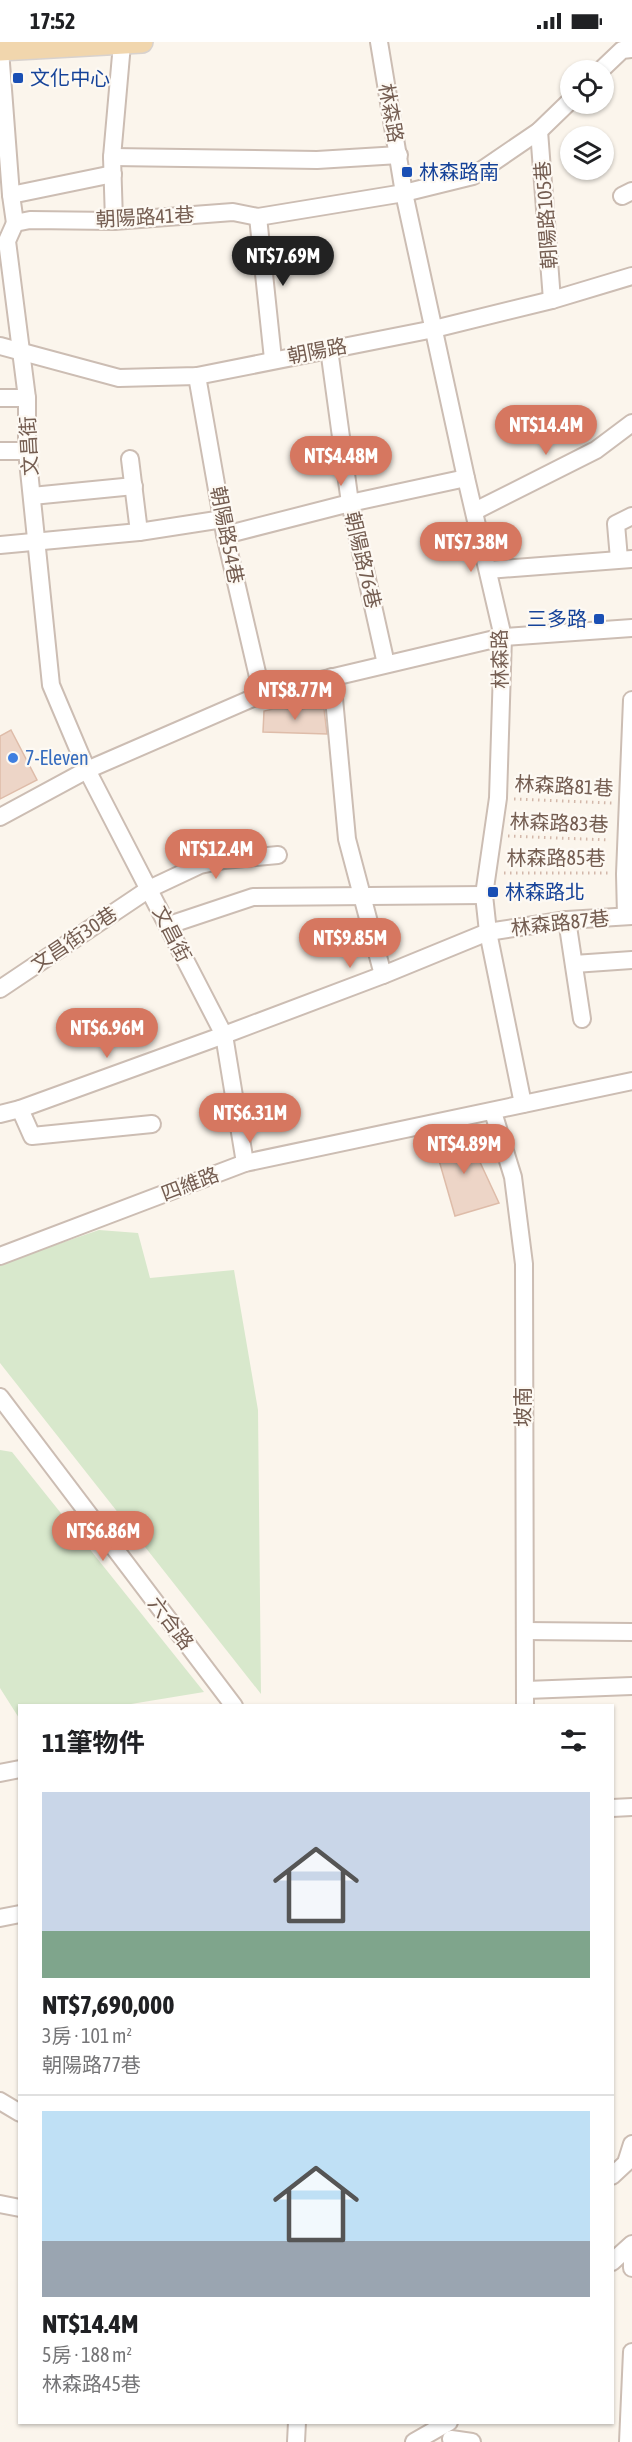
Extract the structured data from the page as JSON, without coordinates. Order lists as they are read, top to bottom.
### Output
{
  "streets": {
    "street": [
      "林森路",
      "朝陽路105巷",
      "朝陽路41巷",
      "朝陽路",
      "文昌街",
      "朝陽路54巷",
      "朝陽路76巷",
      "林森路87巷",
      "文昌街30巷",
      "四維路",
      "坡南",
      "六合路"
    ],
    "path": ["林森路81巷", "林森路83巷", "林森路85巷"]
  },
  "crossings": [
    ["林森路", "朝陽路41巷"],
    ["林森路", "朝陽路"],
    ["林森路", "林森路81巷"],
    ["林森路", "林森路83巷"],
    ["林森路", "林森路85巷"],
    ["林森路", "林森路87巷"],
    ["林森路", "四維路"],
    ["朝陽路105巷", "朝陽路41巷"],
    ["朝陽路105巷", "朝陽路"],
    ["朝陽路", "文昌街"],
    ["朝陽路", "朝陽路54巷"],
    ["朝陽路", "朝陽路76巷"],
    ["文昌街", "林森路87巷"],
    ["文昌街", "文昌街30巷"],
    ["文昌街", "四維路"],
    ["四維路", "坡南"]
  ],
  "places": {
    "transit": [
      "文化中心",
      "林森路南",
      "三多路",
      "林森路北"
    ],
    "other": ["7-Eleven"]
  },
  "page": {
    "status": "17:52",
    "price": [
      "NT$7.69M",
      "NT$14.4M",
      "NT$4.48M",
      "NT$7.38M",
      "NT$8.77M",
      "NT$12.4M",
      "NT$9.85M",
      "NT$6.96M",
      "NT$6.31M",
      "NT$4.89M",
      "NT$6.86M"
    ],
    "heading": "11筆物件",
    "list": [
      {
        "name": "NT$7,690,000",
        "note": "3房 · 101 m² · 朝陽路77巷"
      },
      {
        "name": "NT$14.4M",
        "note": "5房 · 188 m² · 林森路45巷"
      }
    ]
  }
}
